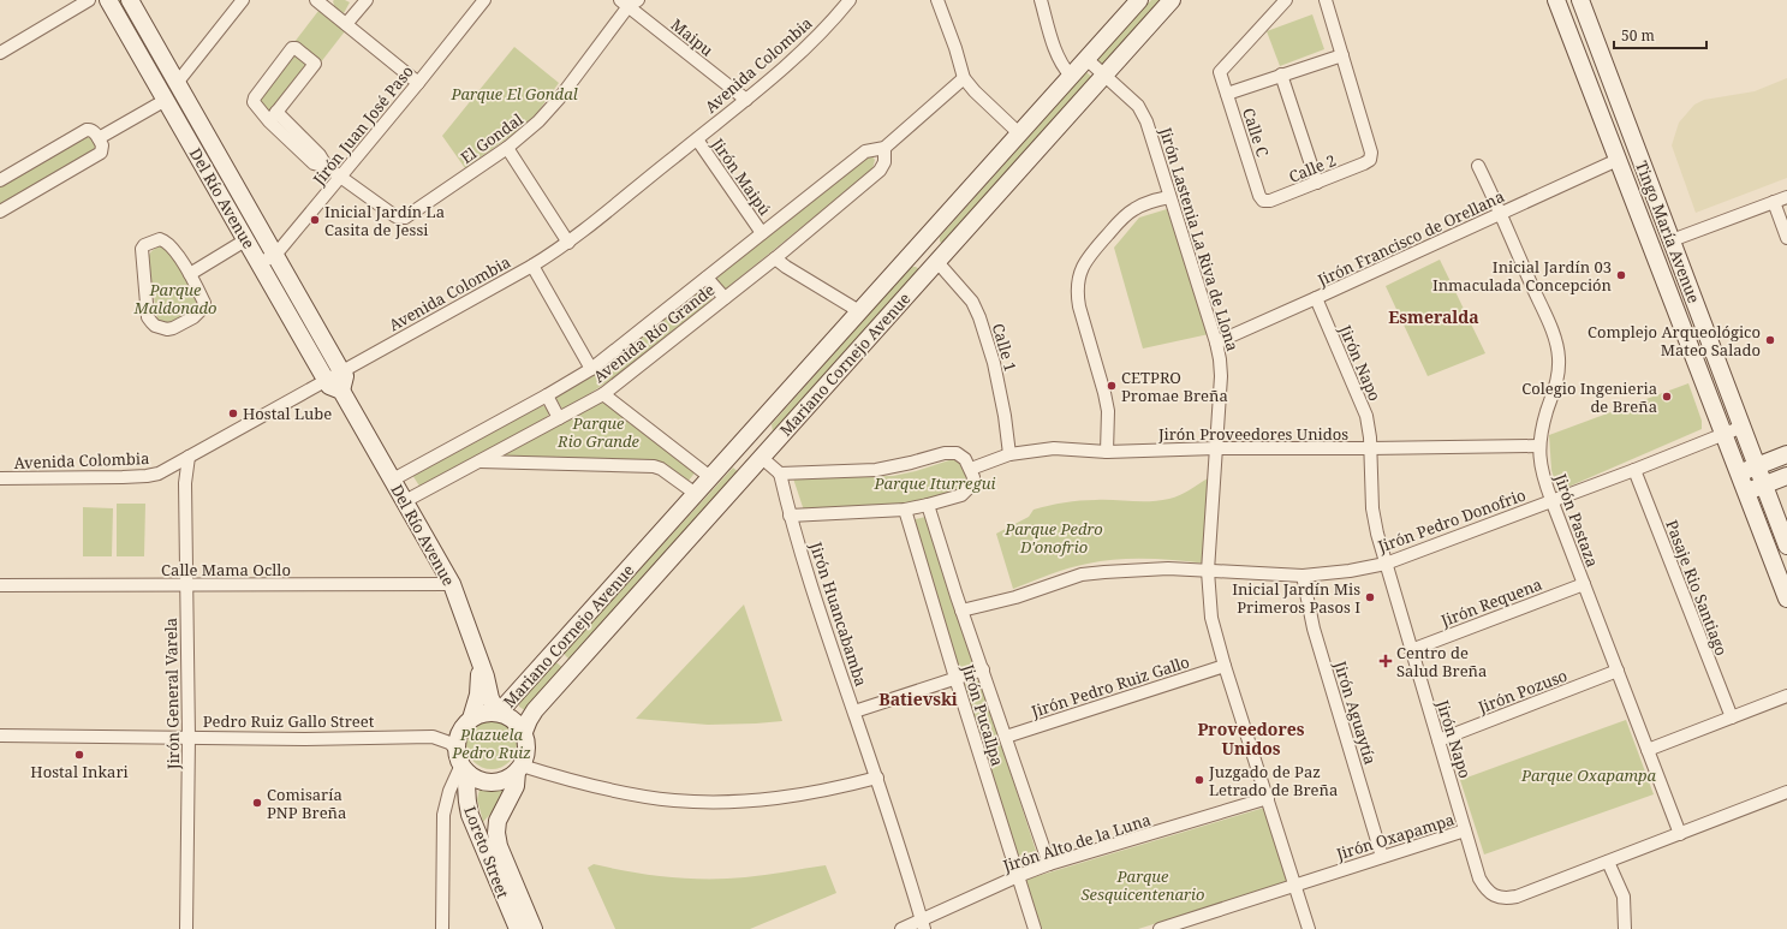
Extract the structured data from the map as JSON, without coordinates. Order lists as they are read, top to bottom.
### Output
{
  "streets": {
    "main road": [
      "Del Río Avenue",
      "Tingo María Avenue",
      "Mariano Cornejo Avenue",
      "Loreto Street"
    ],
    "street": [
      "Maipu",
      "Avenida Colombia",
      "Jirón Juan José Paso",
      "Calle C",
      "El Gondal",
      "Calle 2",
      "Jirón Maipú",
      "Jirón Francisco de Orellana",
      "Jirón Lastenia La Riva de Llona",
      "Avenida Río Grande",
      "Calle 1",
      "Jirón Napo",
      "Jirón Proveedores Unidos",
      "Jirón Pedro Donofrio",
      "Jirón Pastaza",
      "Calle Mama Ocllo",
      "Pasaje Rio Santiago",
      "Jirón Requena",
      "Jirón Huancabamba",
      "Jirón Pedro Ruiz Gallo",
      "Jirón Pozuso",
      "Jirón General Varela",
      "Jirón Aguaytía",
      "Jirón Pucallpa",
      "Pedro Ruiz Gallo Street",
      "Jirón Oxapampa",
      "Jirón Alto de la Luna"
    ]
  },
  "crossings": [
    ["Maipu", "Avenida Colombia"],
    ["Maipu", "El Gondal"],
    ["Avenida Colombia", "Jirón Maipú"],
    ["Avenida Colombia", "Del Río Avenue"],
    ["Avenida Colombia", "Jirón General Varela"],
    ["Jirón Juan José Paso", "El Gondal"],
    ["Jirón Juan José Paso", "Del Río Avenue"],
    ["Calle C", "Calle 2"],
    ["Jirón Maipú", "Avenida Río Grande"],
    ["Del Río Avenue", "Avenida Río Grande"],
    ["Del Río Avenue", "Mariano Cornejo Avenue"],
    ["Del Río Avenue", "Calle Mama Ocllo"],
    ["Del Río Avenue", "Pedro Ruiz Gallo Street"],
    ["Del Río Avenue", "Loreto Street"],
    ["Tingo María Avenue", "Jirón Francisco de Orellana"],
    ["Tingo María Avenue", "Jirón Pedro Donofrio"],
    ["Jirón Francisco de Orellana", "Jirón Lastenia La Riva de Llona"],
    ["Jirón Francisco de Orellana", "Jirón Napo"],
    ["Jirón Francisco de Orellana", "Jirón Pastaza"],
    ["Jirón Lastenia La Riva de Llona", "Mariano Cornejo Avenue"],
    ["Jirón Lastenia La Riva de Llona", "Jirón Proveedores Unidos"],
    ["Jirón Lastenia La Riva de Llona", "Jirón Pedro Donofrio"],
    ["Jirón Lastenia La Riva de Llona", "Jirón Pedro Ruiz Gallo"],
    ["Jirón Lastenia La Riva de Llona", "Jirón Oxapampa"],
    ["Jirón Lastenia La Riva de Llona", "Jirón Alto de la Luna"],
    ["Calle 1", "Mariano Cornejo Avenue"],
    ["Calle 1", "Jirón Proveedores Unidos"],
    ["Jirón Napo", "Jirón Proveedores Unidos"],
    ["Jirón Napo", "Jirón Pedro Donofrio"],
    ["Jirón Napo", "Jirón Requena"],
    ["Jirón Napo", "Jirón Pozuso"],
    ["Jirón Napo", "Jirón Oxapampa"],
    ["Mariano Cornejo Avenue", "Pedro Ruiz Gallo Street"],
    ["Mariano Cornejo Avenue", "Loreto Street"],
    ["Jirón Proveedores Unidos", "Jirón Pastaza"],
    ["Jirón Pedro Donofrio", "Jirón Pastaza"],
    ["Jirón Pedro Donofrio", "Pasaje Rio Santiago"],
    ["Jirón Pedro Donofrio", "Jirón Aguaytía"],
    ["Jirón Pedro Donofrio", "Jirón Pucallpa"],
    ["Jirón Pastaza", "Jirón Requena"],
    ["Jirón Pastaza", "Jirón Pozuso"],
    ["Jirón Pastaza", "Jirón Oxapampa"],
    ["Calle Mama Ocllo", "Jirón General Varela"],
    ["Jirón Huancabamba", "Jirón Alto de la Luna"],
    ["Jirón Pedro Ruiz Gallo", "Jirón Pucallpa"],
    ["Jirón General Varela", "Pedro Ruiz Gallo Street"],
    ["Jirón Aguaytía", "Jirón Oxapampa"],
    ["Jirón Pucallpa", "Jirón Alto de la Luna"],
    ["Pedro Ruiz Gallo Street", "Loreto Street"]
  ],
  "districts": ["Esmeralda", "Batievski", "Proveedores Unidos"],
  "parks": [
    "Parque El Gondal",
    "Parque Maldonado",
    "Parque Rio Grande",
    "Parque Iturregui",
    "Parque Pedro D'onofrio",
    "Plazuela Pedro Ruiz",
    "Parque Oxapampa",
    "Parque Sesquicentenario"
  ],
  "places": {
    "other": [
      "Inicial Jardín La Casita de Jessi",
      "Inicial Jardín 03 Inmaculada Concepción",
      "Complejo Arqueológico Mateo Salado",
      "CETPRO Promae Breña",
      "Colegio Ingenieria de Breña",
      "Hostal Lube",
      "Inicial Jardín Mis Primeros Pasos I",
      "Hostal Inkari",
      "Juzgado de Paz Letrado de Breña",
      "Comisaría PNP Breña"
    ],
    "health": ["Centro de Salud Breña"]
  },
  "scale_bar": "50 m"
}
